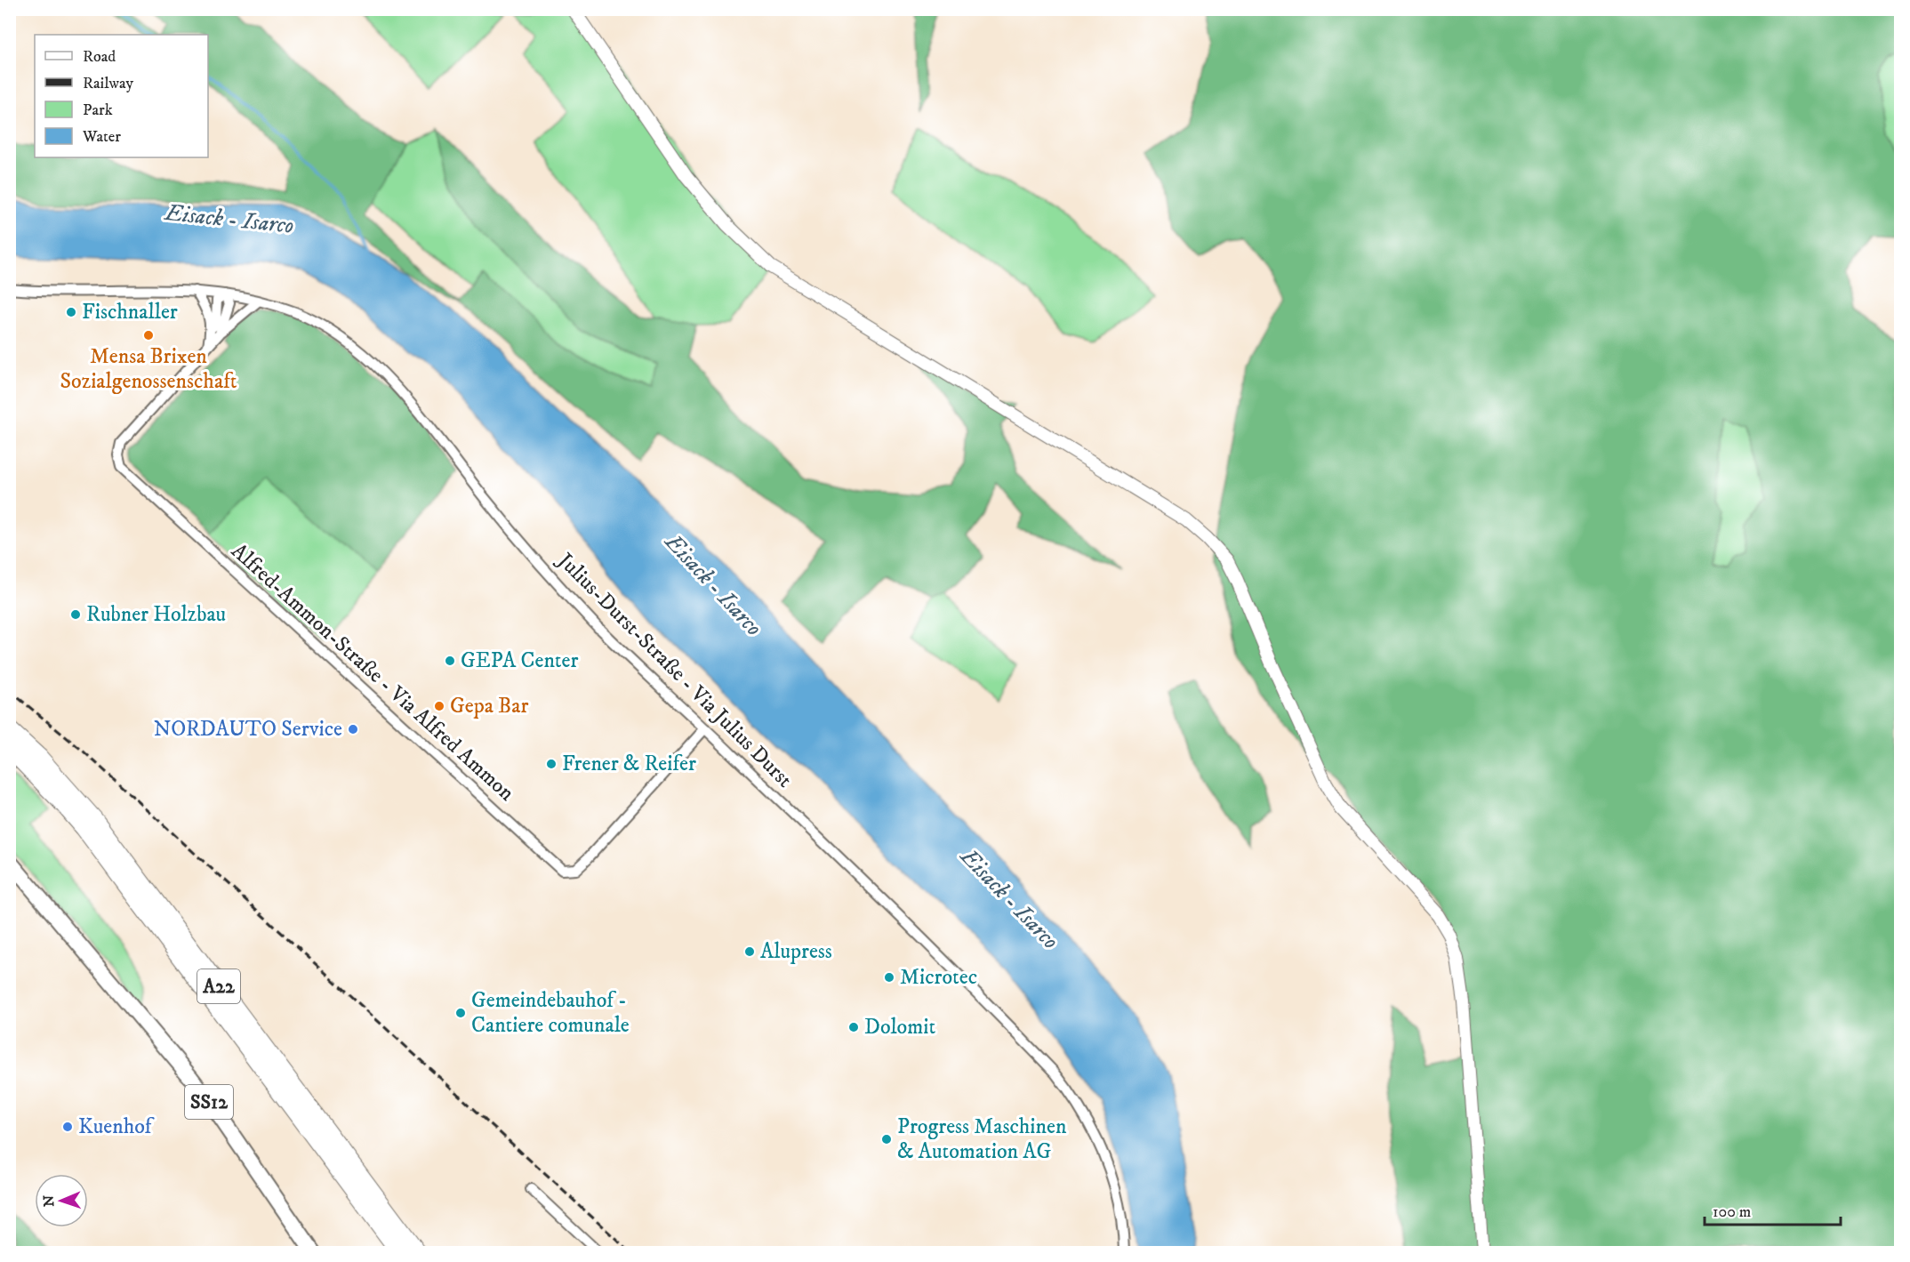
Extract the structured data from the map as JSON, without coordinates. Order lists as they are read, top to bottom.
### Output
{
  "streets": {
    "highway": ["A22"],
    "main road": ["SS12"],
    "street": ["Julius-Durst-Straße - Via Julius Durst", "Alfred-Ammon-Straße - Via Alfred Ammon"]
  },
  "crossings": [
    ["Julius-Durst-Straße - Via Julius Durst", "Alfred-Ammon-Straße - Via Alfred Ammon"]
  ],
  "water": ["Eisack - Isarco"],
  "places": [
    "Fischnaller",
    "Mensa Brixen Sozialgenossenschaft",
    "Rubner Holzbau",
    "GEPA Center",
    "Gepa Bar",
    "NORDAUTO Service",
    "Frener & Reifer",
    "Alupress",
    "Microtec",
    "Gemeindebauhof - Cantiere comunale",
    "Dolomit",
    "Kuenhof",
    "Progress Maschinen & Automation AG"
  ],
  "legend": [
    "Road",
    "Railway",
    "Park",
    "Water"
  ],
  "scale_bar": "100 m",
  "north": "left"
}
